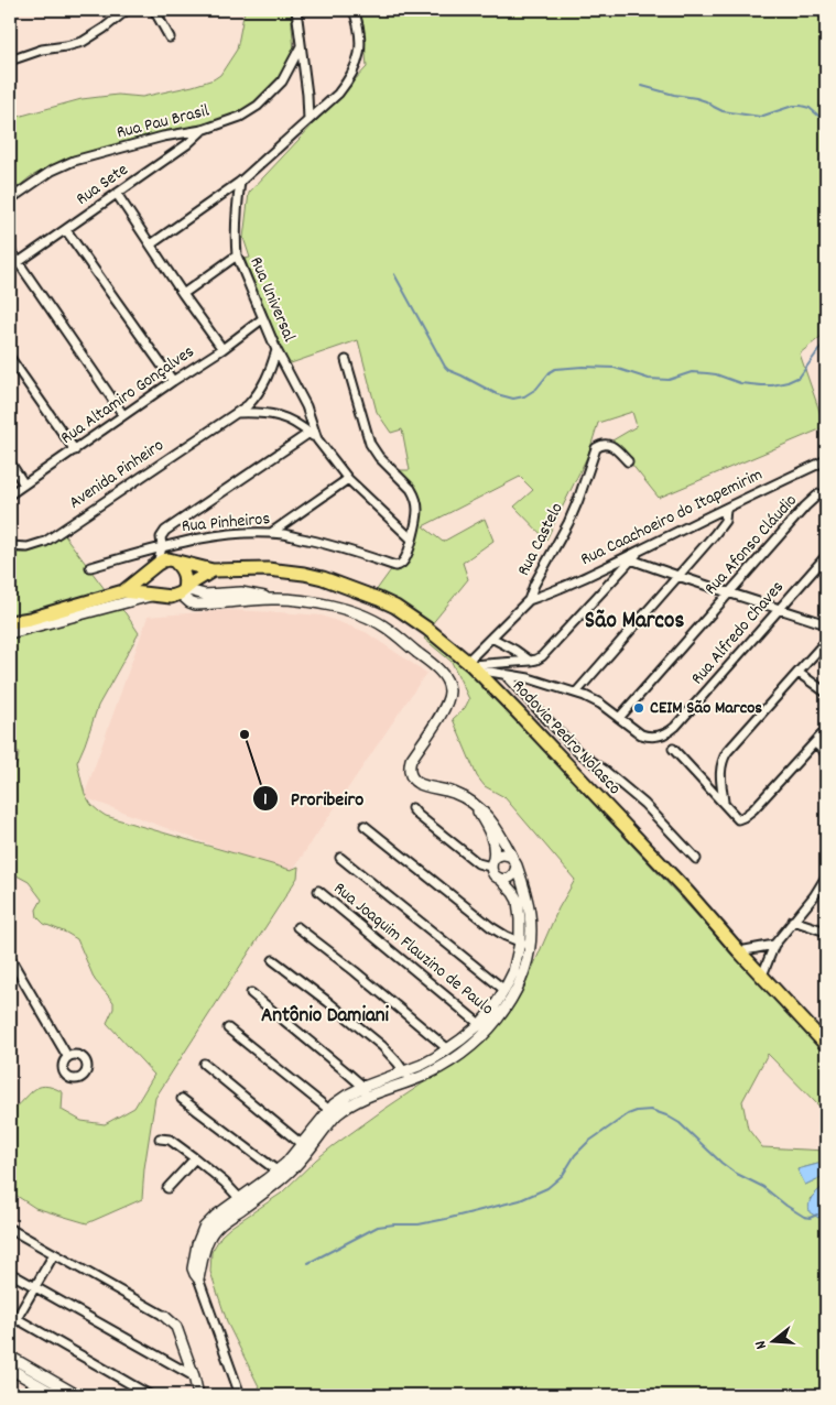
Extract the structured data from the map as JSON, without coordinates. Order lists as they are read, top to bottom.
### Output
{
  "streets": {
    "highway": ["Rodovia Pedro Nolasco"],
    "street": [
      "Rua Pau Brasil",
      "Rua Sete",
      "Rua Universal",
      "Rua Altamiro Gonçalves",
      "Avenida Pinheiro",
      "Rua Caachoeiro do Itapemirim",
      "Rua Pinheiros",
      "Rua Castelo",
      "Rua Afonso Cláudio",
      "Rua Alfredo Chaves",
      "Rua Joaquim Flauzino de Paulo"
    ]
  },
  "crossings": [
    ["Rua Pau Brasil", "Rua Sete"],
    ["Rua Universal", "Rua Altamiro Gonçalves"],
    ["Rua Universal", "Avenida Pinheiro"],
    ["Rua Universal", "Rua Pinheiros"],
    ["Rua Caachoeiro do Itapemirim", "Rua Castelo"],
    ["Rua Castelo", "Rodovia Pedro Nolasco"],
    ["Rua Afonso Cláudio", "Rua Alfredo Chaves"]
  ],
  "districts": ["São Marcos", "Antônio Damiani"],
  "places": ["CEIM São Marcos", "Proribeiro"],
  "north": "left"
}
